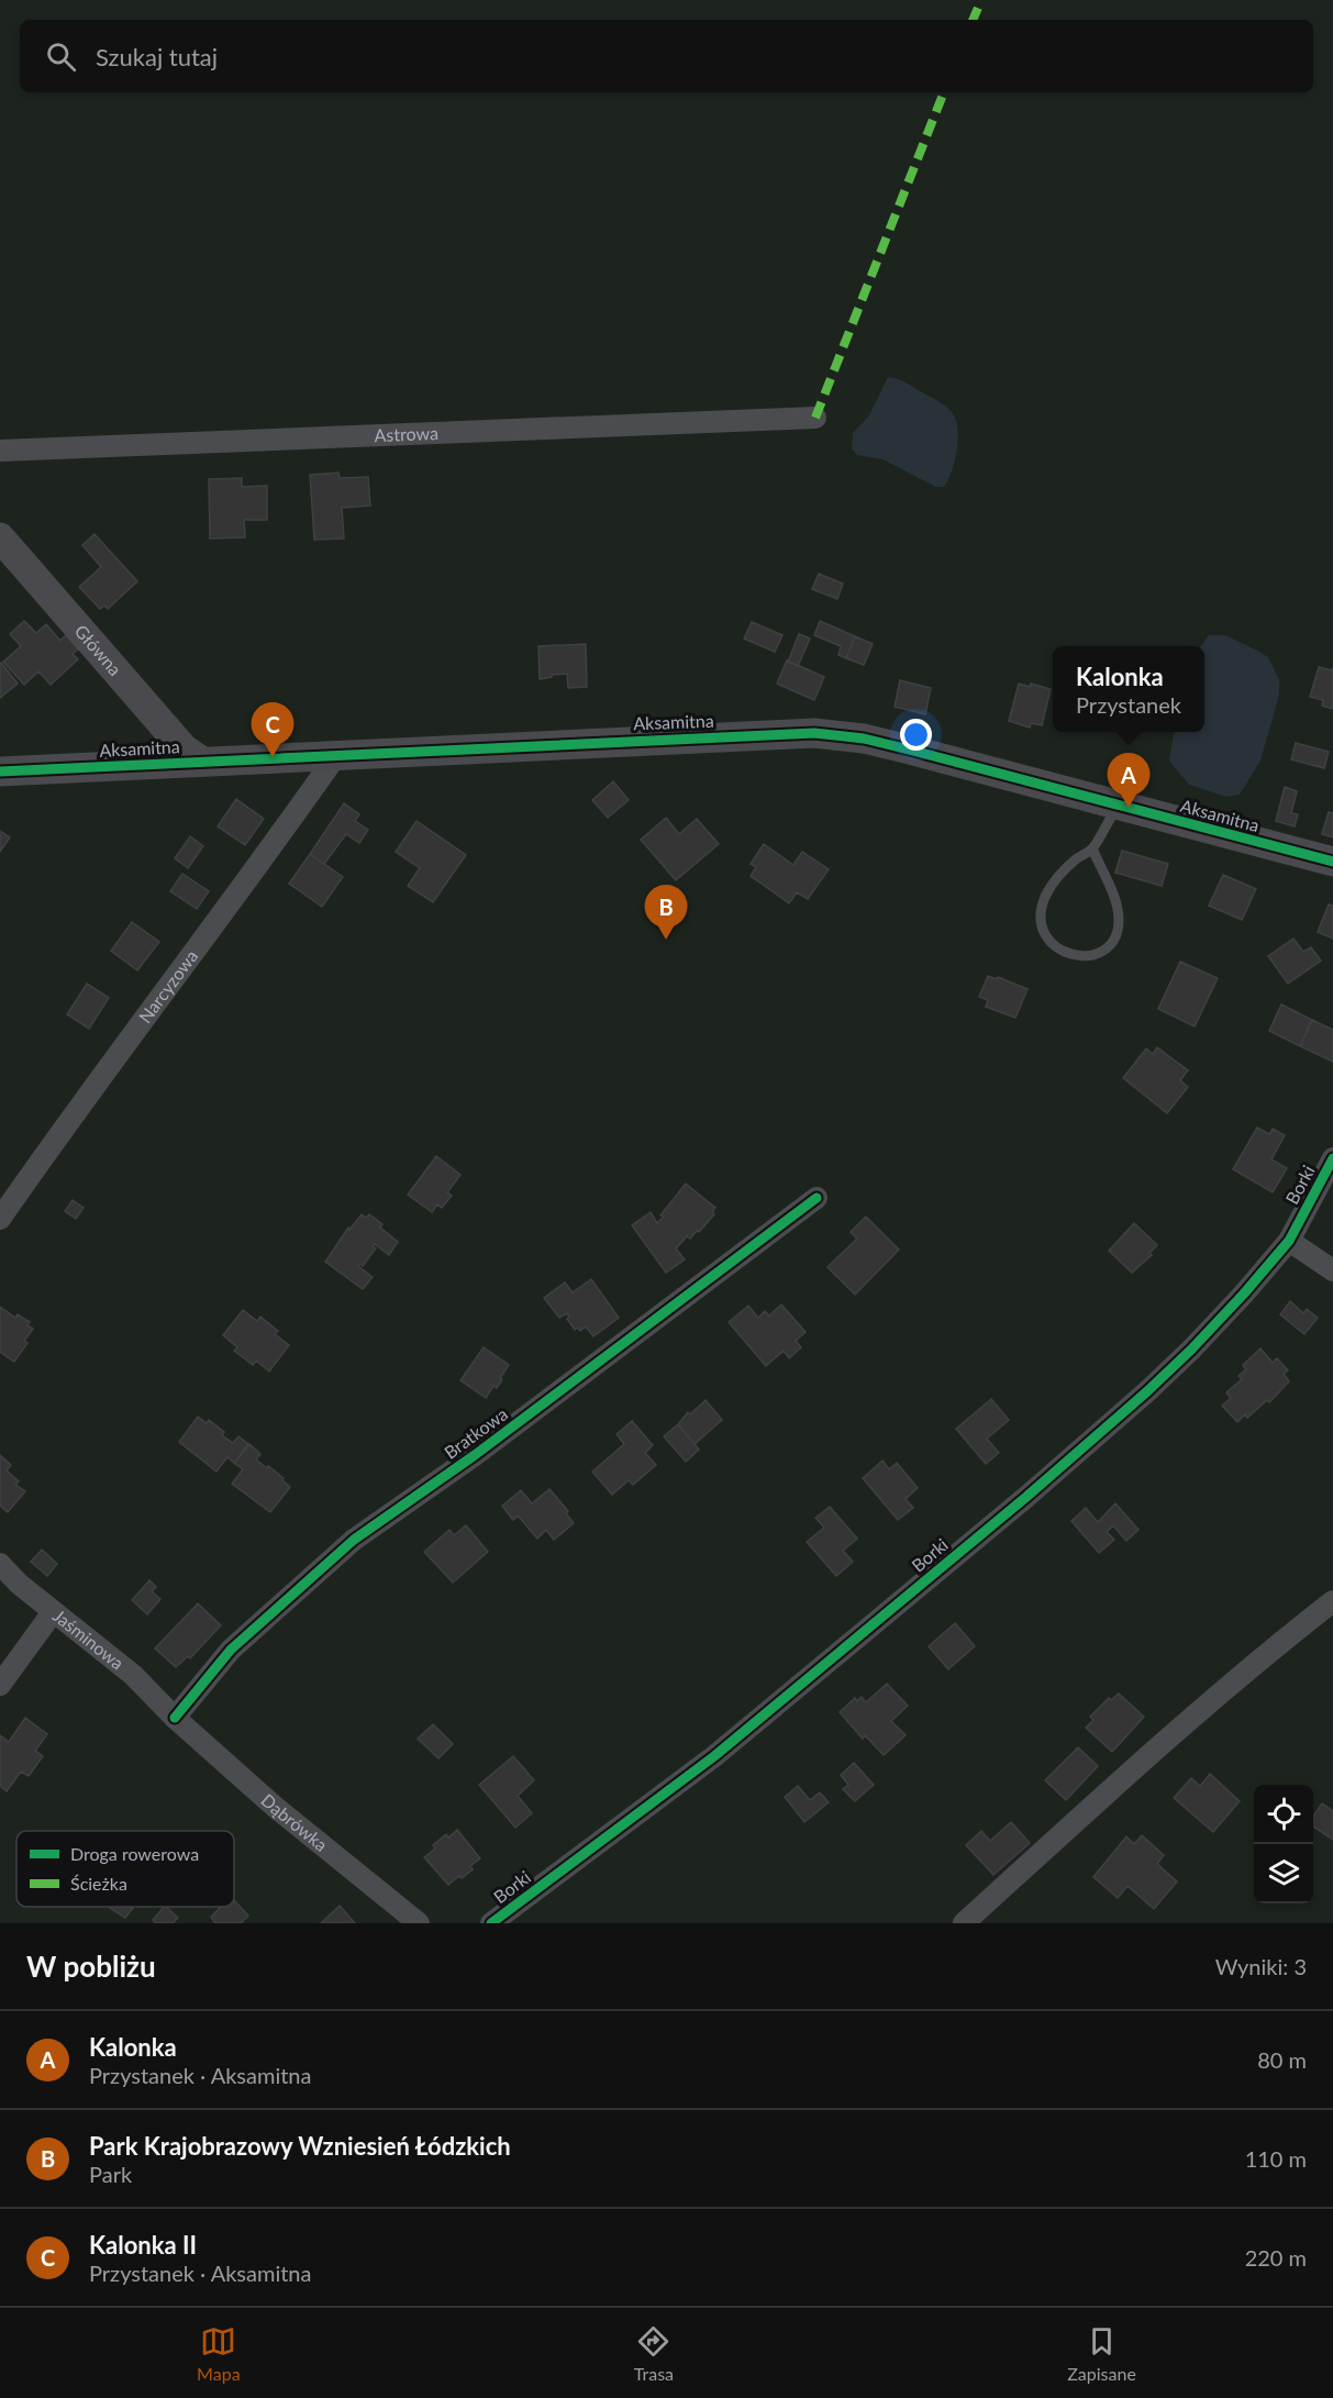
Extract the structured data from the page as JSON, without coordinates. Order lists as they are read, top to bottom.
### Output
{
  "streets": {
    "street": [
      "Astrowa",
      "Główna",
      "Aksamitna",
      "Narcyzowa",
      "Borki",
      "Bratkowa",
      "Jaśminowa",
      "Dąbrówka"
    ]
  },
  "crossings": [
    ["Główna", "Aksamitna"],
    ["Aksamitna", "Narcyzowa"],
    ["Bratkowa", "Jaśminowa"],
    ["Bratkowa", "Dąbrówka"],
    ["Jaśminowa", "Dąbrówka"]
  ],
  "legend": ["Droga rowerowa", "Ścieżka"],
  "page": {
    "search": "Szukaj tutaj",
    "popup": ["Kalonka", "Przystanek"],
    "pins": ["C", "A", "B"],
    "heading": ["W pobliżu", "Wyniki: 3"],
    "list": [
      {
        "mark": "A",
        "name": "Kalonka",
        "note": "Przystanek · Aksamitna",
        "value": "80 m"
      },
      {
        "mark": "B",
        "name": "Park Krajobrazowy Wzniesień Łódzkich",
        "note": "Park",
        "value": "110 m"
      },
      {
        "mark": "C",
        "name": "Kalonka II",
        "note": "Przystanek · Aksamitna",
        "value": "220 m"
      }
    ],
    "nav": ["Mapa", "Trasa", "Zapisane"]
  }
}
